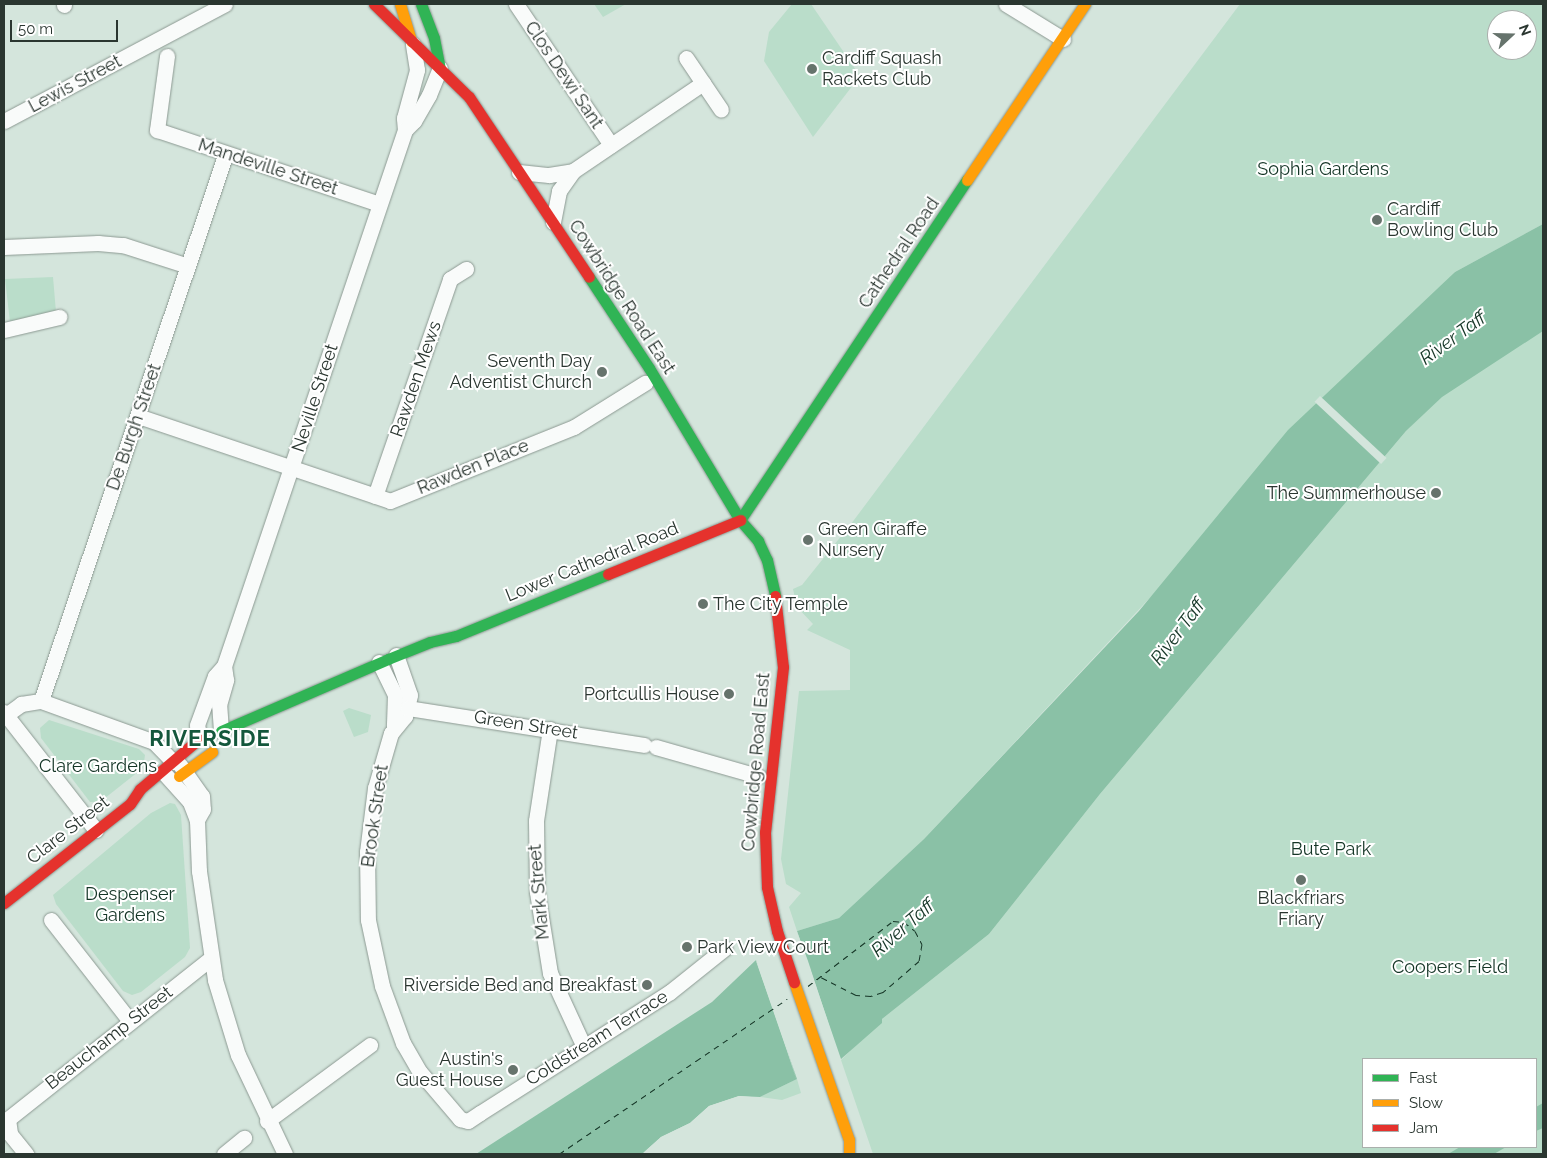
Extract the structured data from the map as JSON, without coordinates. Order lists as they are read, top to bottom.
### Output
{
  "streets": {
    "main road": [
      "Cathedral Road",
      "Cowbridge Road East",
      "Lower Cathedral Road",
      "Clare Street"
    ],
    "street": [
      "Clos Dewi Sant",
      "Lewis Street",
      "Mandeville Street",
      "Rawden Mews",
      "Neville Street",
      "De Burgh Street",
      "Rawden Place",
      "Green Street",
      "Brook Street",
      "Mark Street",
      "Beauchamp Street",
      "Coldstream Terrace"
    ]
  },
  "crossings": [
    ["Clos Dewi Sant", "Cowbridge Road East"],
    ["Mandeville Street", "Neville Street"],
    ["Mandeville Street", "De Burgh Street"],
    ["Cathedral Road", "Cowbridge Road East"],
    ["Cathedral Road", "Lower Cathedral Road"],
    ["Cowbridge Road East", "Neville Street"],
    ["Cowbridge Road East", "Lower Cathedral Road"],
    ["Cowbridge Road East", "Green Street"],
    ["Rawden Mews", "Rawden Place"],
    ["Neville Street", "Rawden Place"],
    ["Neville Street", "Lower Cathedral Road"],
    ["Neville Street", "Clare Street"],
    ["De Burgh Street", "Rawden Place"],
    ["Lower Cathedral Road", "Brook Street"],
    ["Lower Cathedral Road", "Clare Street"],
    ["Green Street", "Brook Street"],
    ["Green Street", "Mark Street"],
    ["Brook Street", "Coldstream Terrace"],
    ["Mark Street", "Coldstream Terrace"]
  ],
  "districts": ["RIVERSIDE"],
  "water": ["River Taff"],
  "parks": [
    "Sophia Gardens",
    "Clare Gardens",
    "Bute Park",
    "Despenser Gardens",
    "Coopers Field"
  ],
  "places": [
    "Cardiff Squash Rackets Club",
    "Cardiff Bowling Club",
    "Seventh Day Adventist Church",
    "The Summerhouse",
    "Green Giraffe Nursery",
    "The City Temple",
    "Portcullis House",
    "Blackfriars Friary",
    "Park View Court",
    "Riverside Bed and Breakfast",
    "Austin's Guest House"
  ],
  "legend": ["Fast", "Slow", "Jam"],
  "scale_bar": "50 m",
  "north": "right"
}
